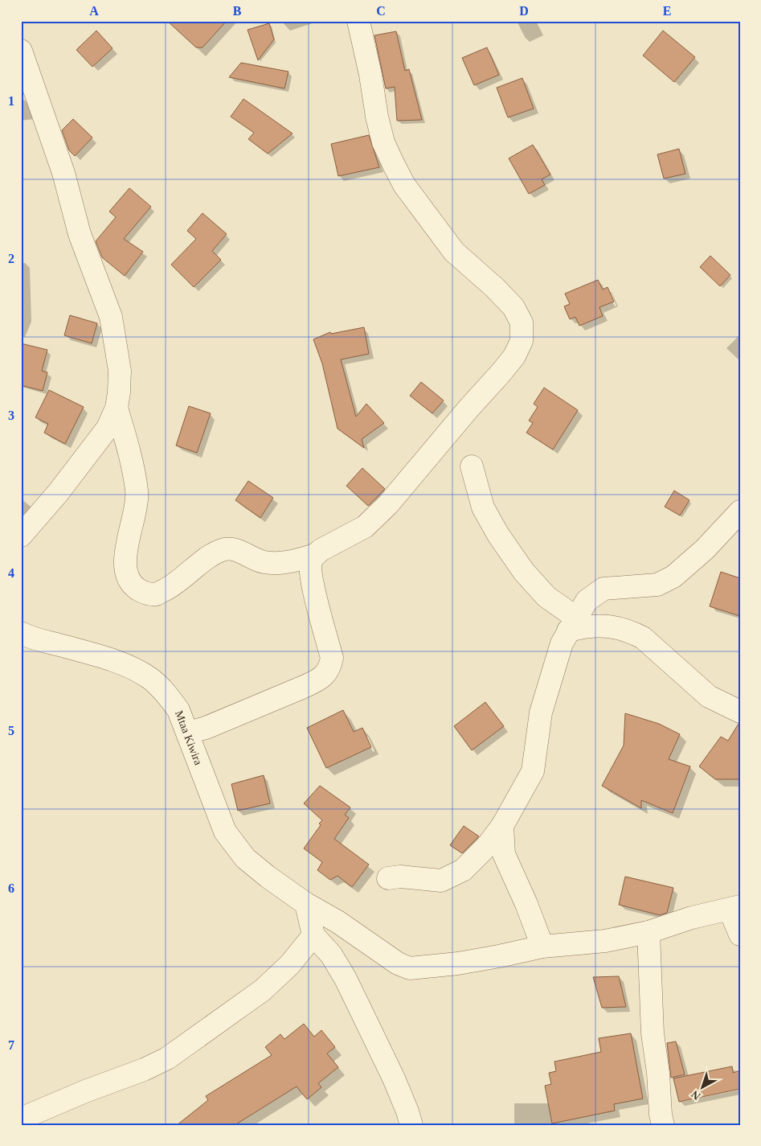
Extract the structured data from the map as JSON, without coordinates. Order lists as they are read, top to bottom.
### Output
{
  "streets": {
    "street": ["Mtaa Kiwira"]
  },
  "north": "bottom left",
  "grid": {
    "columns": [
      "A",
      "B",
      "C",
      "D",
      "E"
    ],
    "rows": [
      "1",
      "2",
      "3",
      "4",
      "5",
      "6",
      "7"
    ]
  }
}
